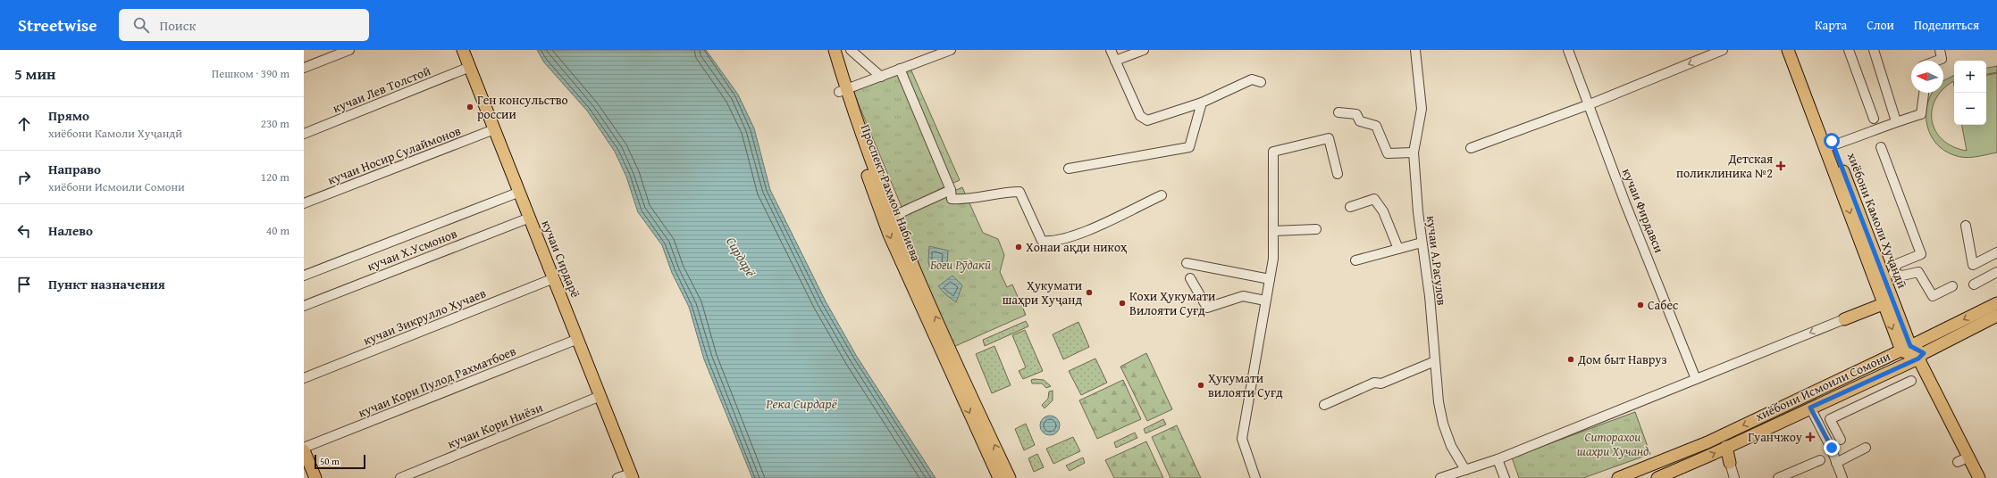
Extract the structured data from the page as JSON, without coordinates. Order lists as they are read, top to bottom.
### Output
{
  "streets": {
    "main road": [
      "Проспект Рахмон Набиева",
      "хиёбони Камоли Хуҷандӣ",
      "кучаи Сирдарё",
      "хиёбони Исмоили Сомони"
    ],
    "street": [
      "кучаи Лев Толстой",
      "кучаи Носир Сулаймонов",
      "кучаи Фирдавси",
      "кучаи Х.Усмонов",
      "кучаи А.Расулов",
      "кучаи Зикрулло Хучаев",
      "кучаи Кори Пулод Рахматбоев",
      "кучаи Кори Ниёзи"
    ]
  },
  "crossings": [
    ["кучаи Лев Толстой", "кучаи Сирдарё"],
    ["кучаи Носир Сулаймонов", "кучаи Сирдарё"],
    ["кучаи Х.Усмонов", "кучаи Сирдарё"],
    ["кучаи Сирдарё", "кучаи Зикрулло Хучаев"],
    ["кучаи Сирдарё", "кучаи Кори Пулод Рахматбоев"],
    ["кучаи Сирдарё", "кучаи Кори Ниёзи"]
  ],
  "water": ["Сирдарё", "Река Сирдарё"],
  "parks": ["Боғи Рӯдакӣ", "Ситорахои шахри Хучанд"],
  "places": {
    "other": [
      "Ген консульство россии",
      "Хонаи ақди никоҳ",
      "Ҳукумати шаҳри Хуҷанд",
      "Кохи Ҳукумати Вилояти Суғд",
      "Сабес",
      "Дом быт Навруз",
      "Ҳукумати вилояти Суғд"
    ],
    "health": ["Детская поликлиника №2", "Гуанчжоу"]
  },
  "scale_bar": "50 m",
  "north": "left",
  "page": {
    "header": "Streetwise",
    "search": "Поиск",
    "nav": ["Карта", "Слои", "Поделиться"],
    "heading": ["5 мин", "Пешком · 390 m"],
    "map_buttons": ["+", "−"],
    "list": [
      ["Прямо", "хиёбони Камоли Хуҷандӣ", "230 m"],
      ["Направо", "хиёбони Исмоили Сомони", "120 m"],
      ["Налево", "40 m"],
      "Пункт назначения"
    ],
    "scale": "50 m"
  }
}
